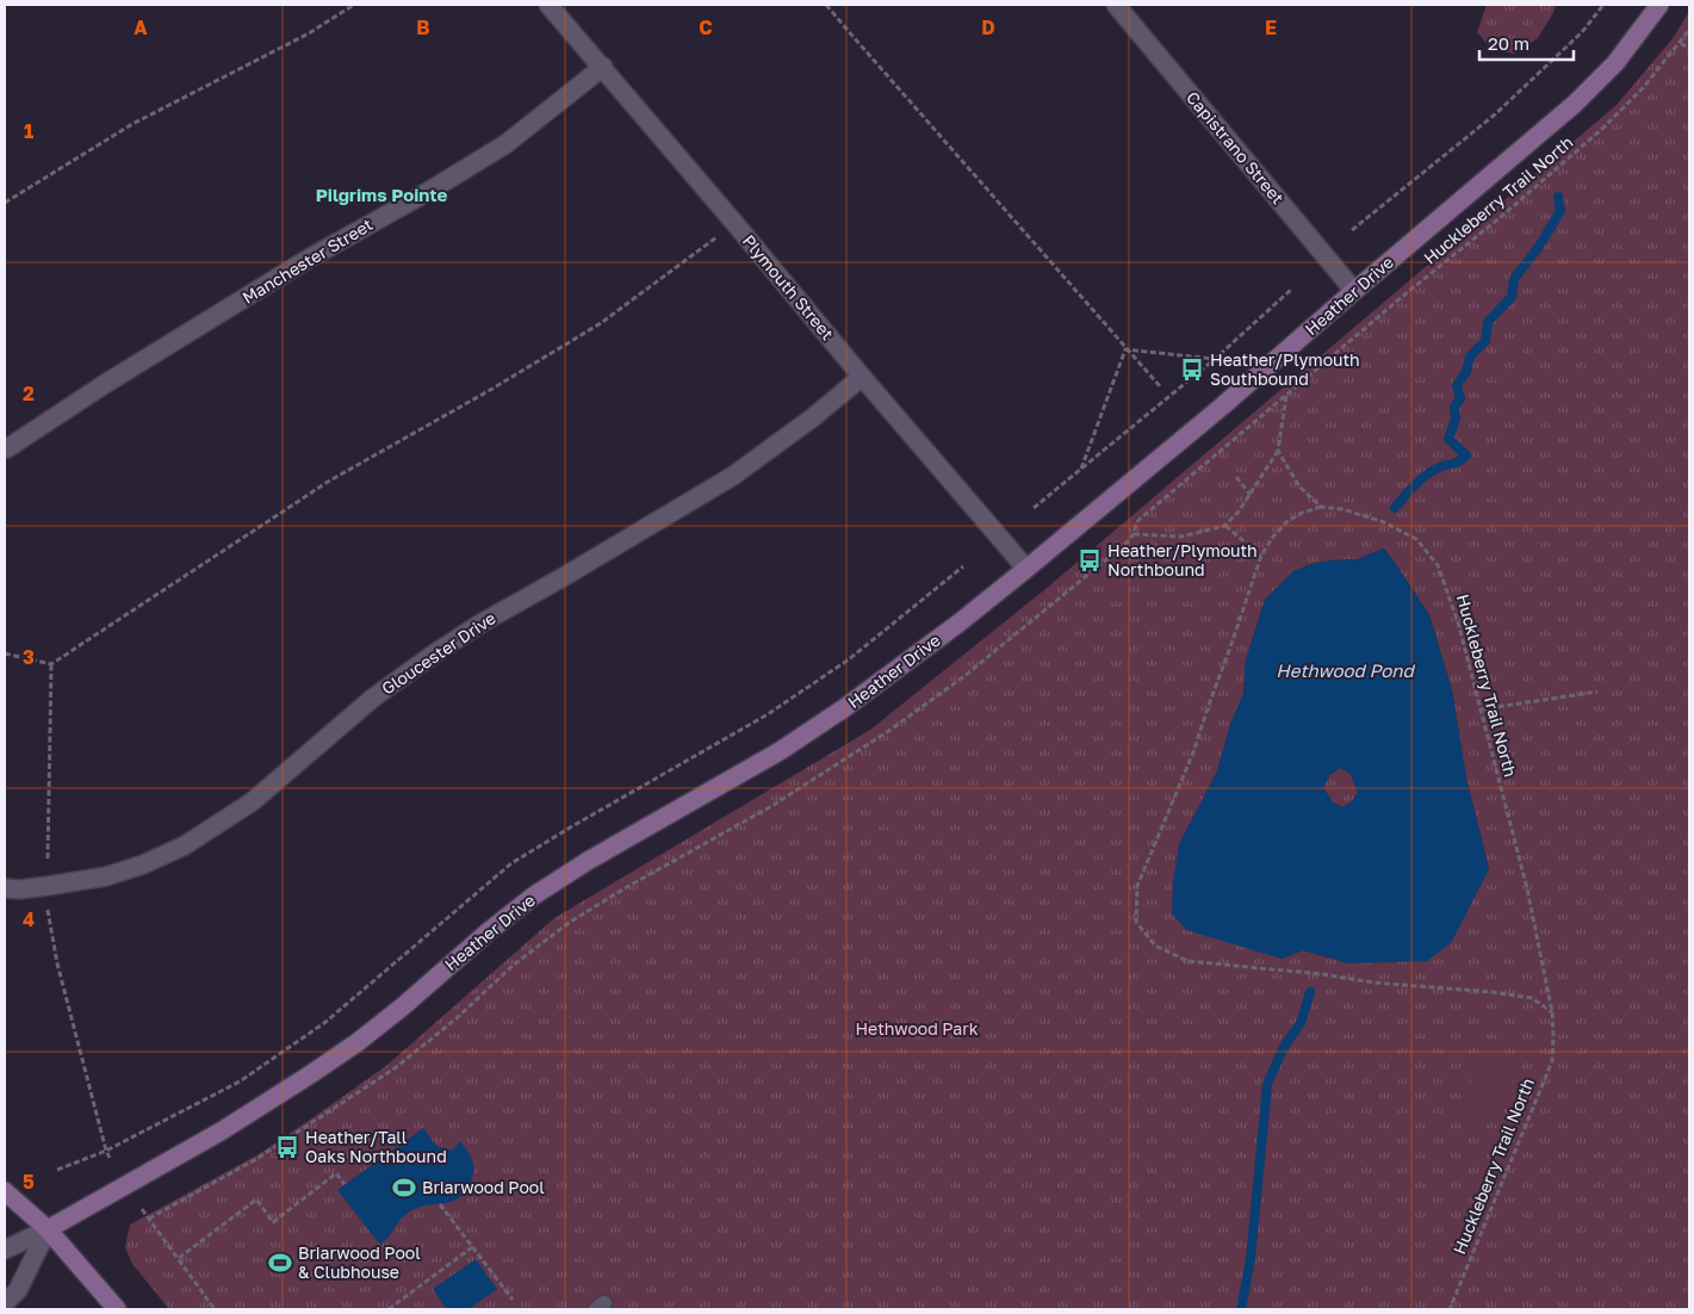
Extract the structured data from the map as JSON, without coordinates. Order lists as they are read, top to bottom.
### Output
{
  "streets": {
    "street": [
      "Capistrano Street",
      "Manchester Street",
      "Plymouth Street",
      "Heather Drive",
      "Gloucester Drive"
    ],
    "path": ["Huckleberry Trail North"]
  },
  "crossings": [
    ["Capistrano Street", "Heather Drive"],
    ["Manchester Street", "Plymouth Street"],
    ["Plymouth Street", "Heather Drive"],
    ["Plymouth Street", "Gloucester Drive"]
  ],
  "districts": ["Pilgrims Pointe"],
  "water": ["Hethwood Pond"],
  "parks": ["Hethwood Park"],
  "places": {
    "bus stop": ["Heather/Plymouth Southbound", "Heather/Plymouth Northbound", "Heather/Tall Oaks Northbound"],
    "sports": ["Briarwood Pool", "Briarwood Pool & Clubhouse"]
  },
  "scale_bar": "20 m",
  "grid": {
    "columns": [
      "A",
      "B",
      "C",
      "D",
      "E"
    ],
    "rows": [
      "1",
      "2",
      "3",
      "4",
      "5"
    ]
  }
}
